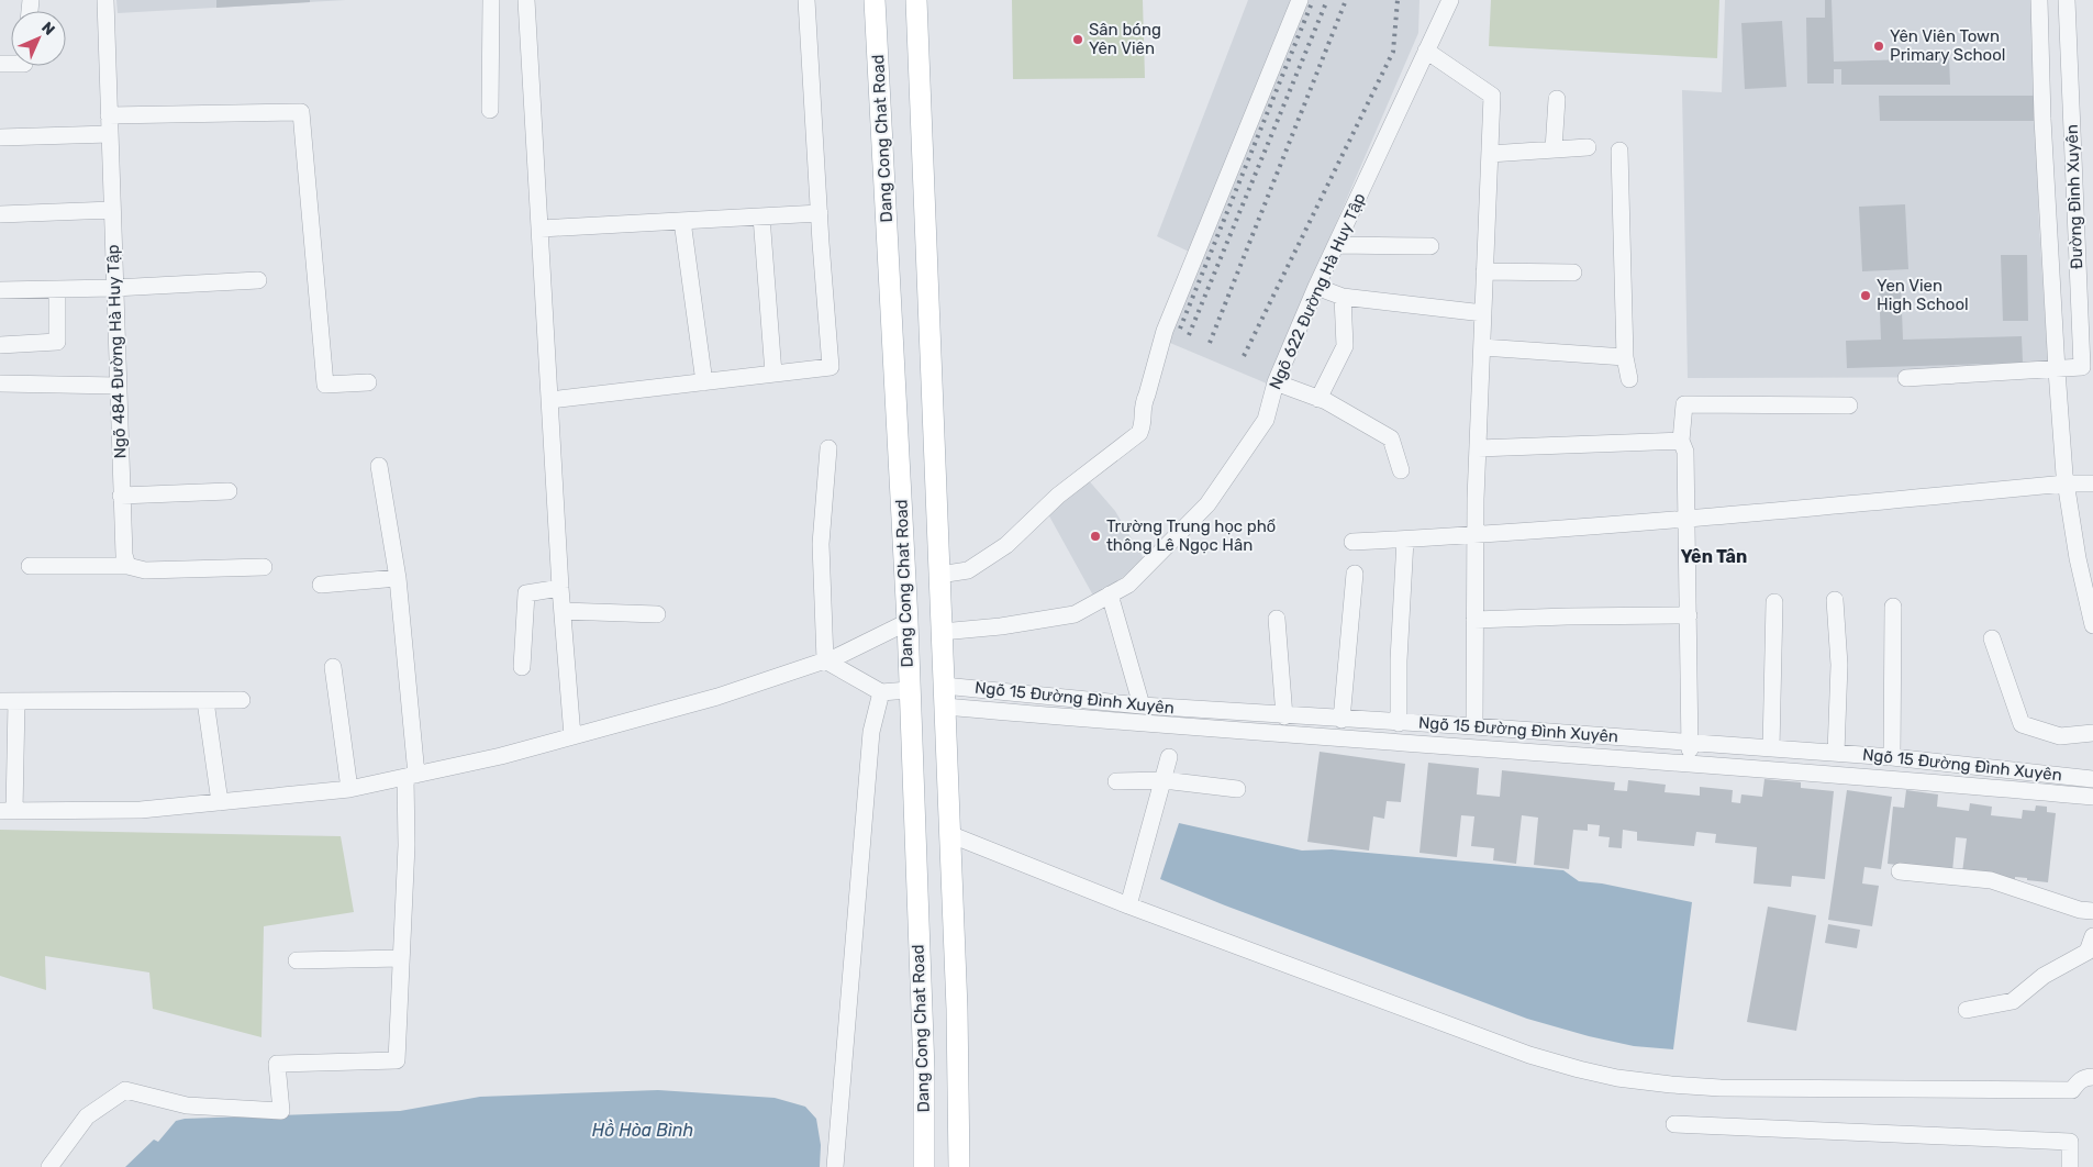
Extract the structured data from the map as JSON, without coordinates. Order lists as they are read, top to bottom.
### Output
{
  "streets": {
    "main road": ["Dang Cong Chat Road"],
    "street": [
      "Đường Đình Xuyên",
      "Ngõ 622 Đường Hà Huy Tập",
      "Ngõ 484 Đường Hà Huy Tập",
      "Ngõ 15 Đường Đình Xuyên"
    ]
  },
  "districts": ["Yên Tân"],
  "water": ["Hồ Hòa Bình"],
  "places": [
    "Sân bóng Yên Viên",
    "Yên Viên Town Primary School",
    "Yen Vien High School",
    "Trường Trung học phổ thông Lê Ngọc Hân"
  ],
  "north": "top right"
}
